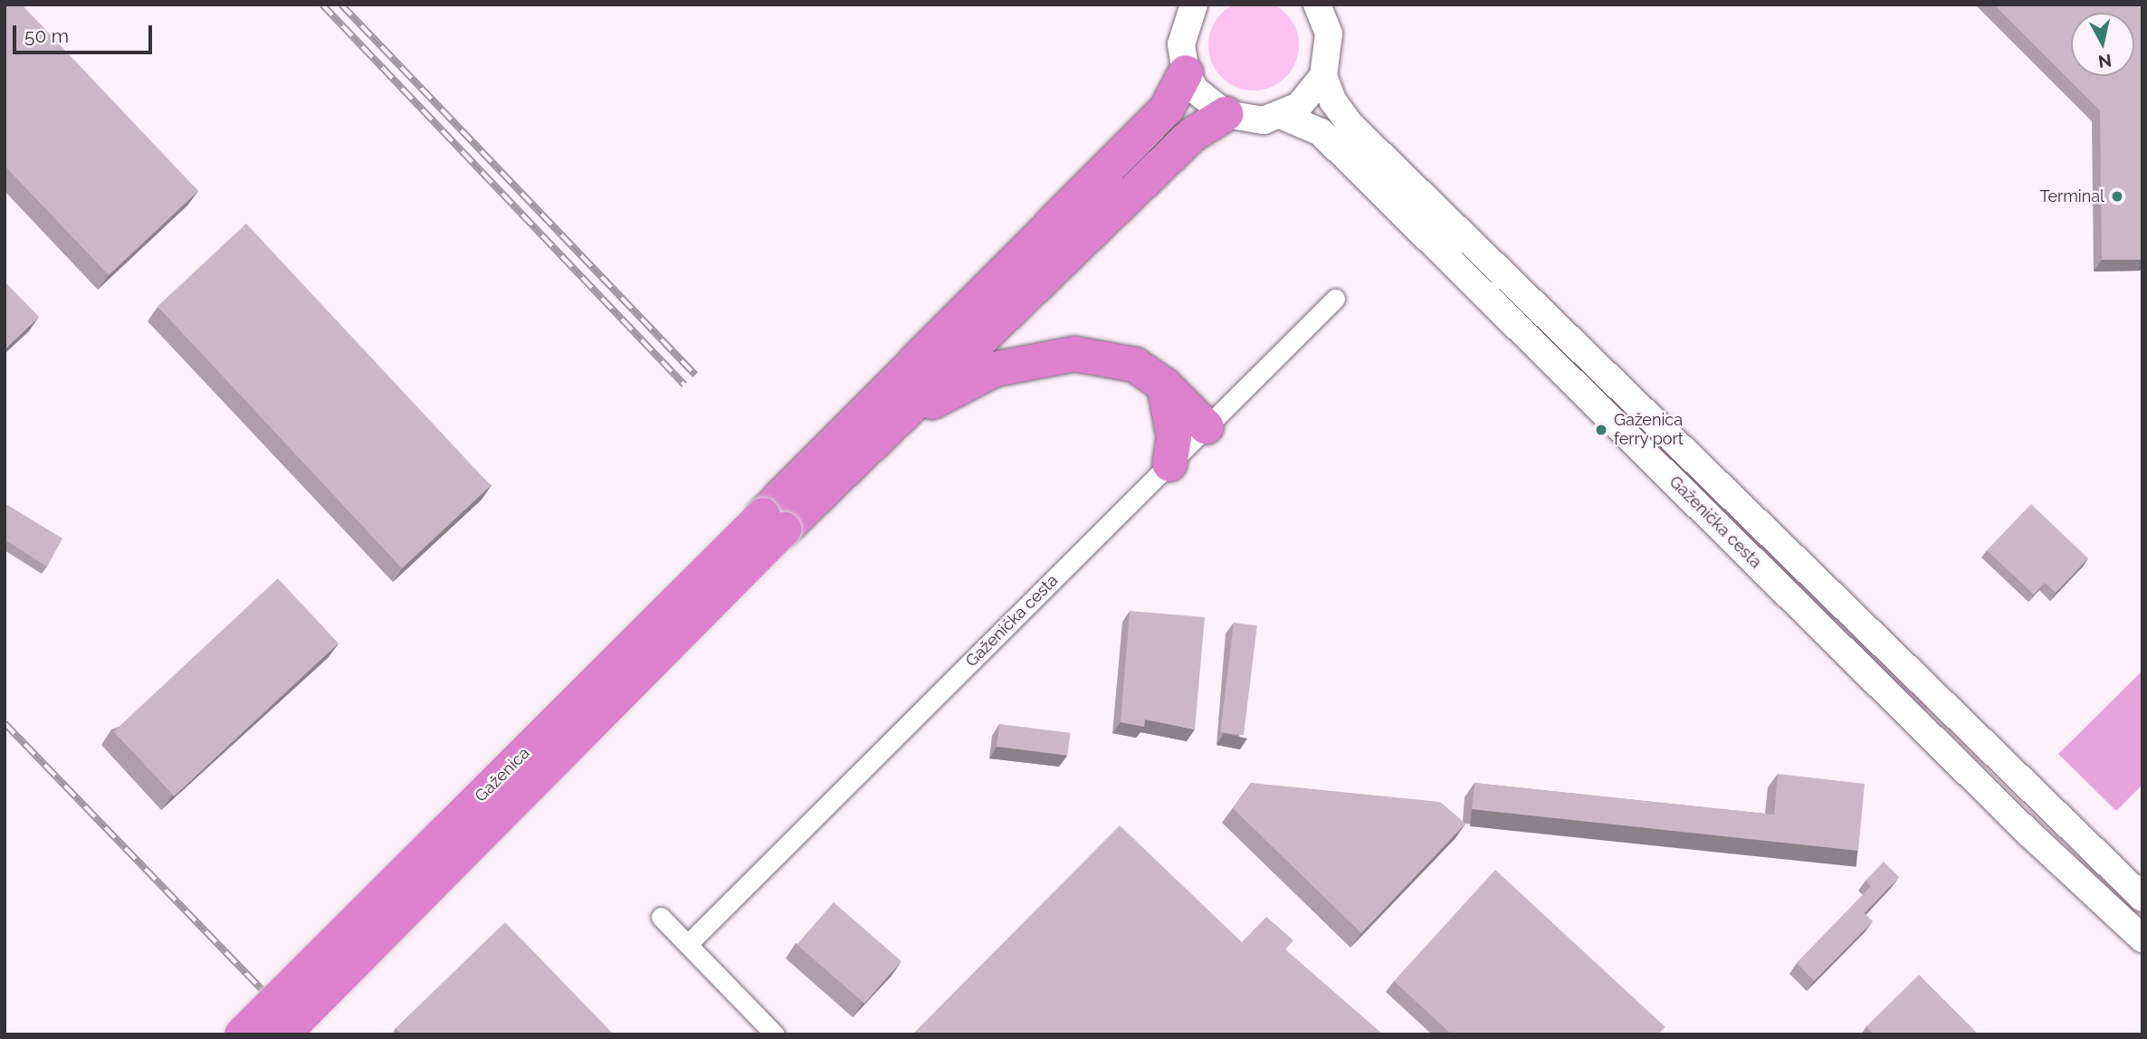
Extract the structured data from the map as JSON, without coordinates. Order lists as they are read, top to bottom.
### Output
{
  "streets": {
    "highway": ["Gaženica"],
    "main road": ["Gaženička cesta"]
  },
  "places": ["Terminal", "Gaženica ferry port"],
  "scale_bar": "50 m",
  "north": "bottom"
}
